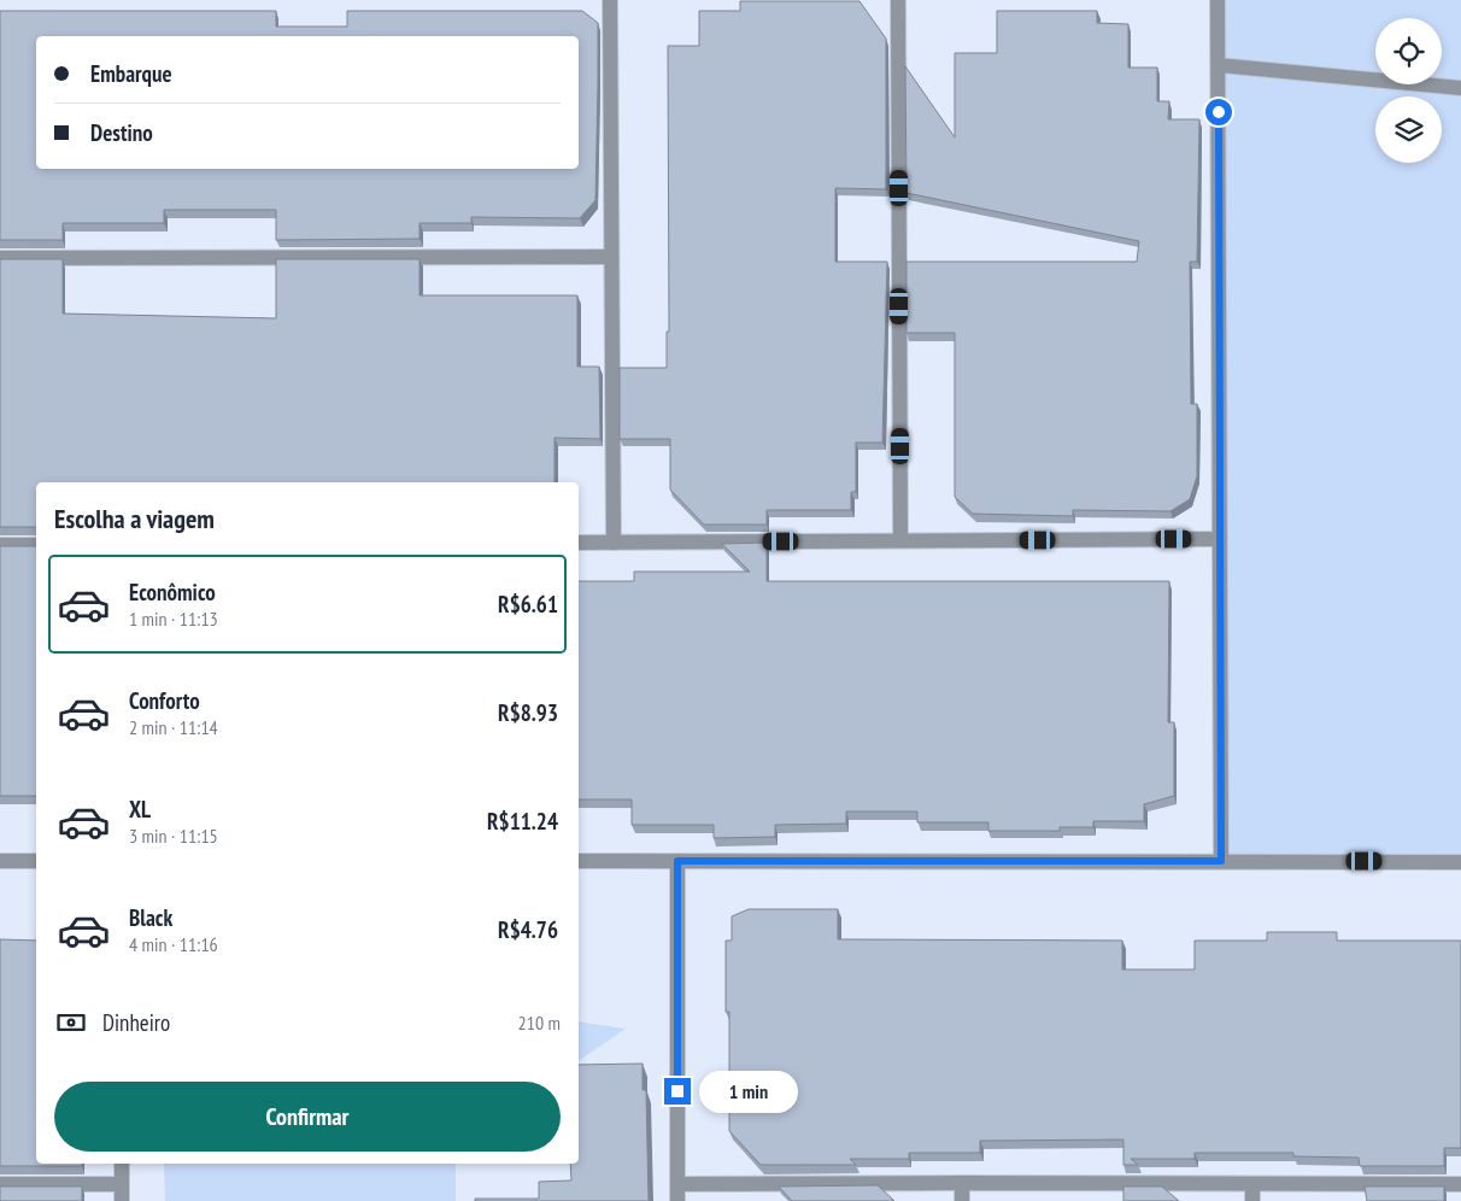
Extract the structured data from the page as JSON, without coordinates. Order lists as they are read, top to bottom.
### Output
{
  "page": {
    "banner": ["Embarque", "Destino"],
    "heading": "Escolha a viagem",
    "list": [
      {
        "name": "Econômico",
        "note": "1 min · 11:13",
        "value": "R$6.61"
      },
      {
        "name": "Conforto",
        "note": "2 min · 11:14",
        "value": "R$8.93"
      },
      {
        "name": "XL",
        "note": "3 min · 11:15",
        "value": "R$11.24"
      },
      {
        "name": "Black",
        "note": "4 min · 11:16",
        "value": "R$4.76"
      }
    ],
    "pay": ["Dinheiro", "210 m"],
    "buttons": "Confirmar",
    "bubble": "1 min"
  }
}
